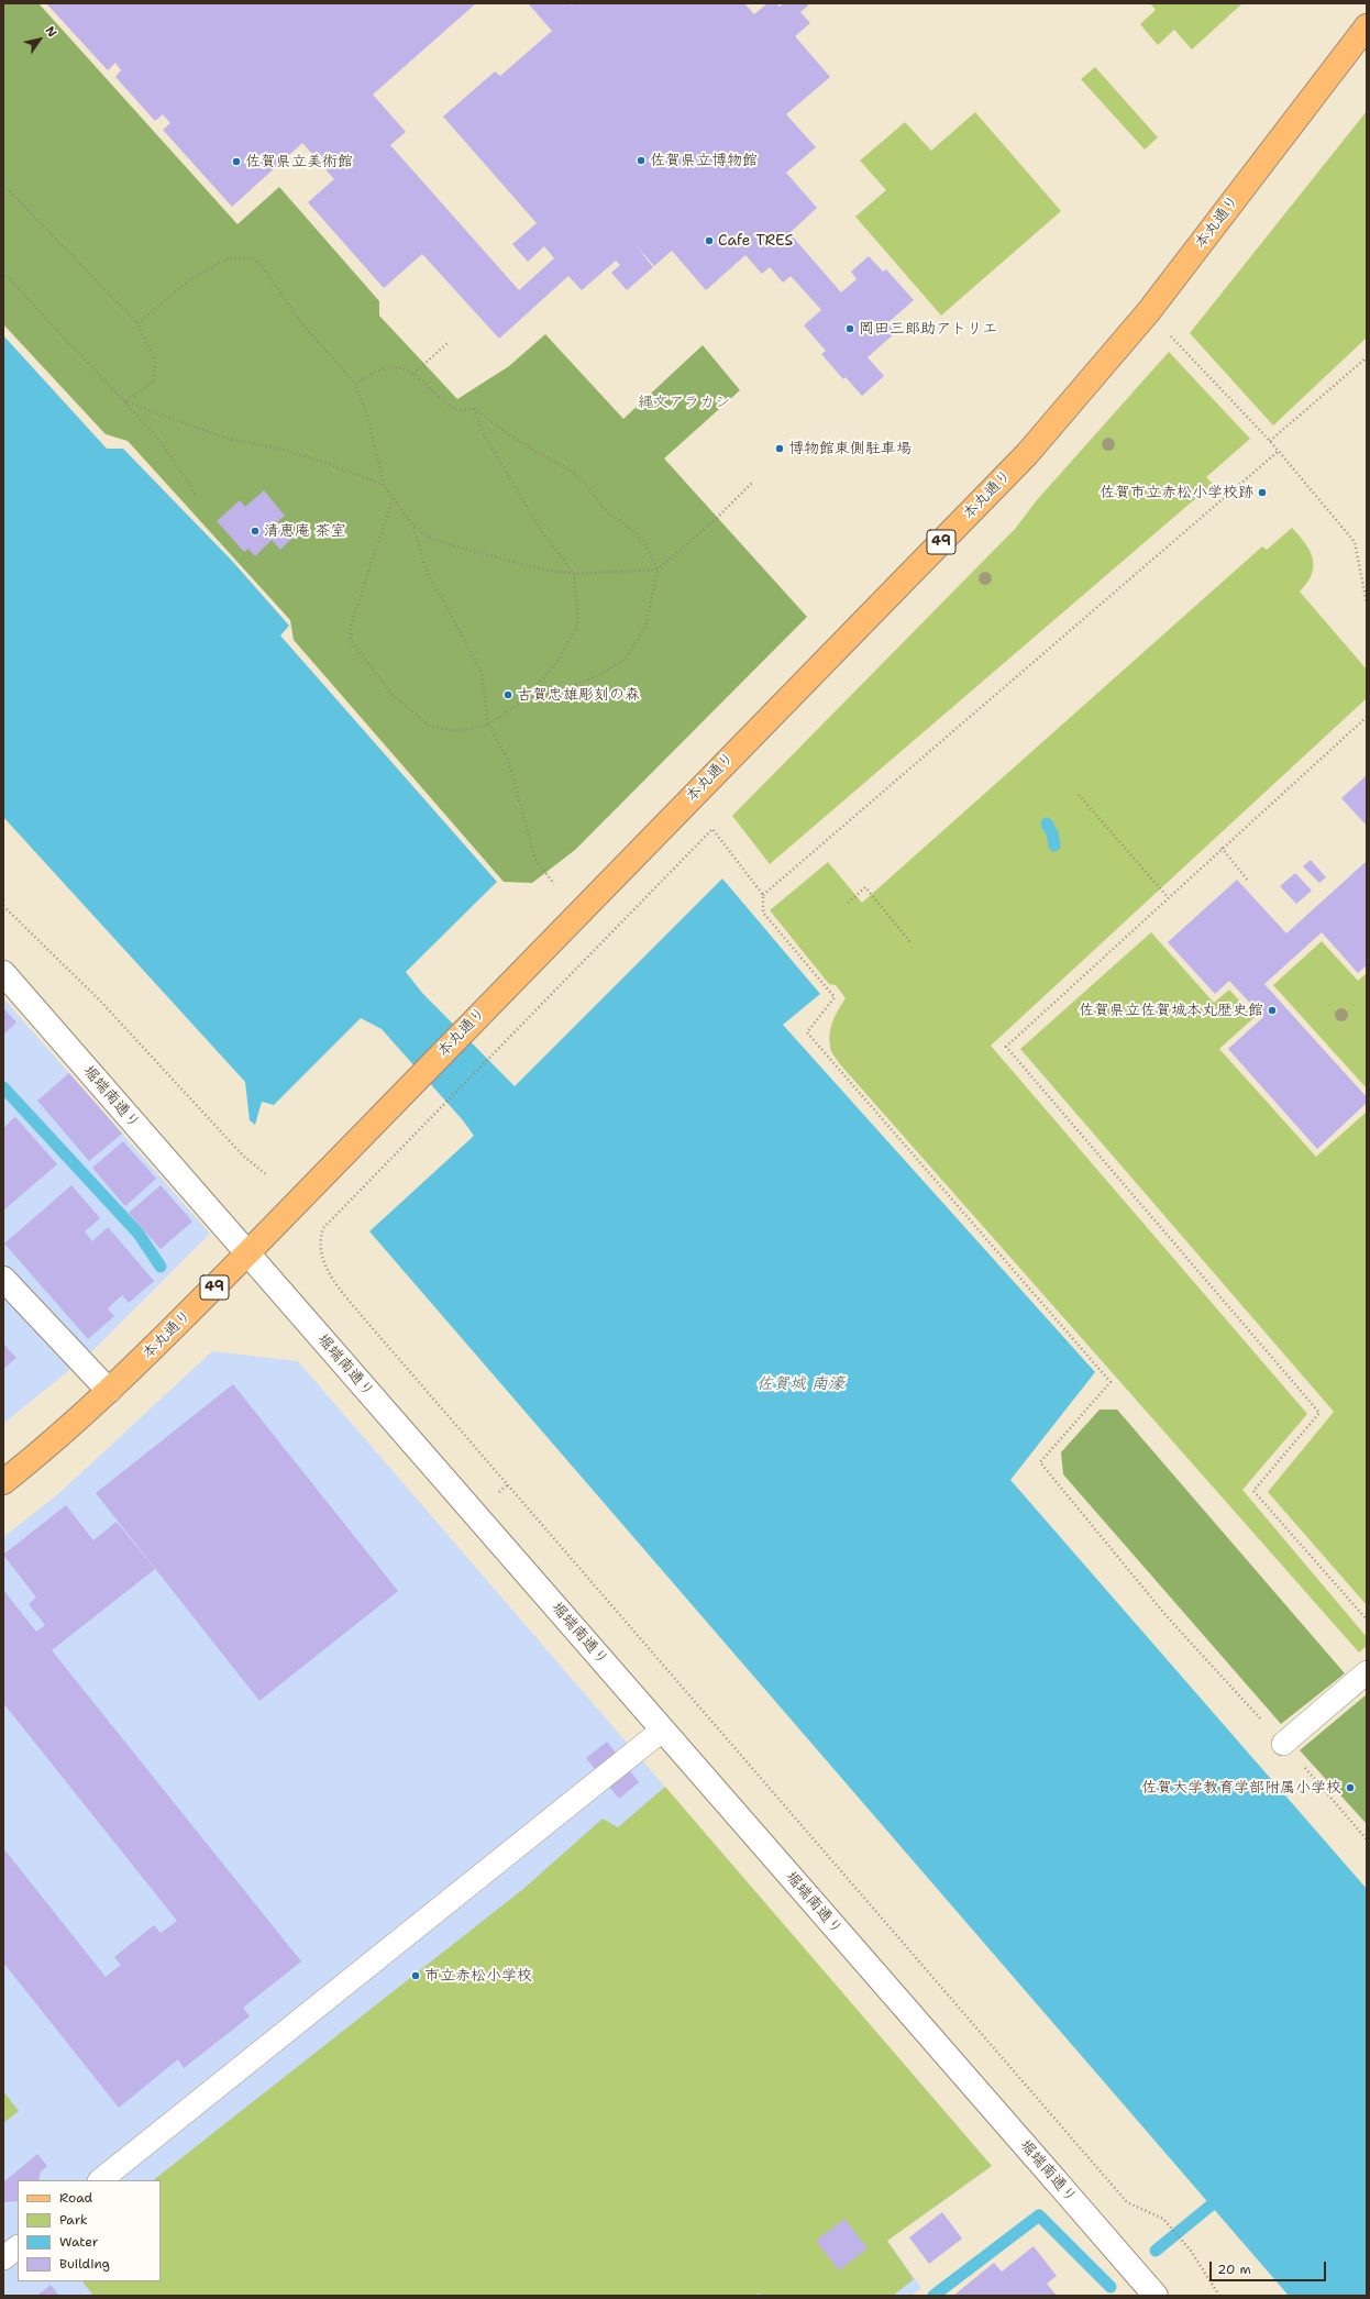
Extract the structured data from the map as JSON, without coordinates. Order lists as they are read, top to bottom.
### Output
{
  "streets": {
    "main road": ["本丸通り", "49"],
    "street": ["堀端南通り"]
  },
  "crossings": [
    ["本丸通り", "堀端南通り"]
  ],
  "water": ["佐賀城 南濠"],
  "parks": ["縄文アラカシ"],
  "places": [
    "佐賀県立博物館",
    "佐賀県立美術館",
    "Cafe TRES",
    "岡田三郎助アトリエ",
    "博物館東側駐車場",
    "佐賀市立赤松小学校跡",
    "清恵庵 茶室",
    "古賀忠雄彫刻の森",
    "佐賀県立佐賀城本丸歴史館",
    "佐賀大学教育学部附属小学校",
    "市立赤松小学校"
  ],
  "legend": [
    "Road",
    "Park",
    "Water",
    "Building"
  ],
  "scale_bar": "20 m",
  "north": "top right"
}
